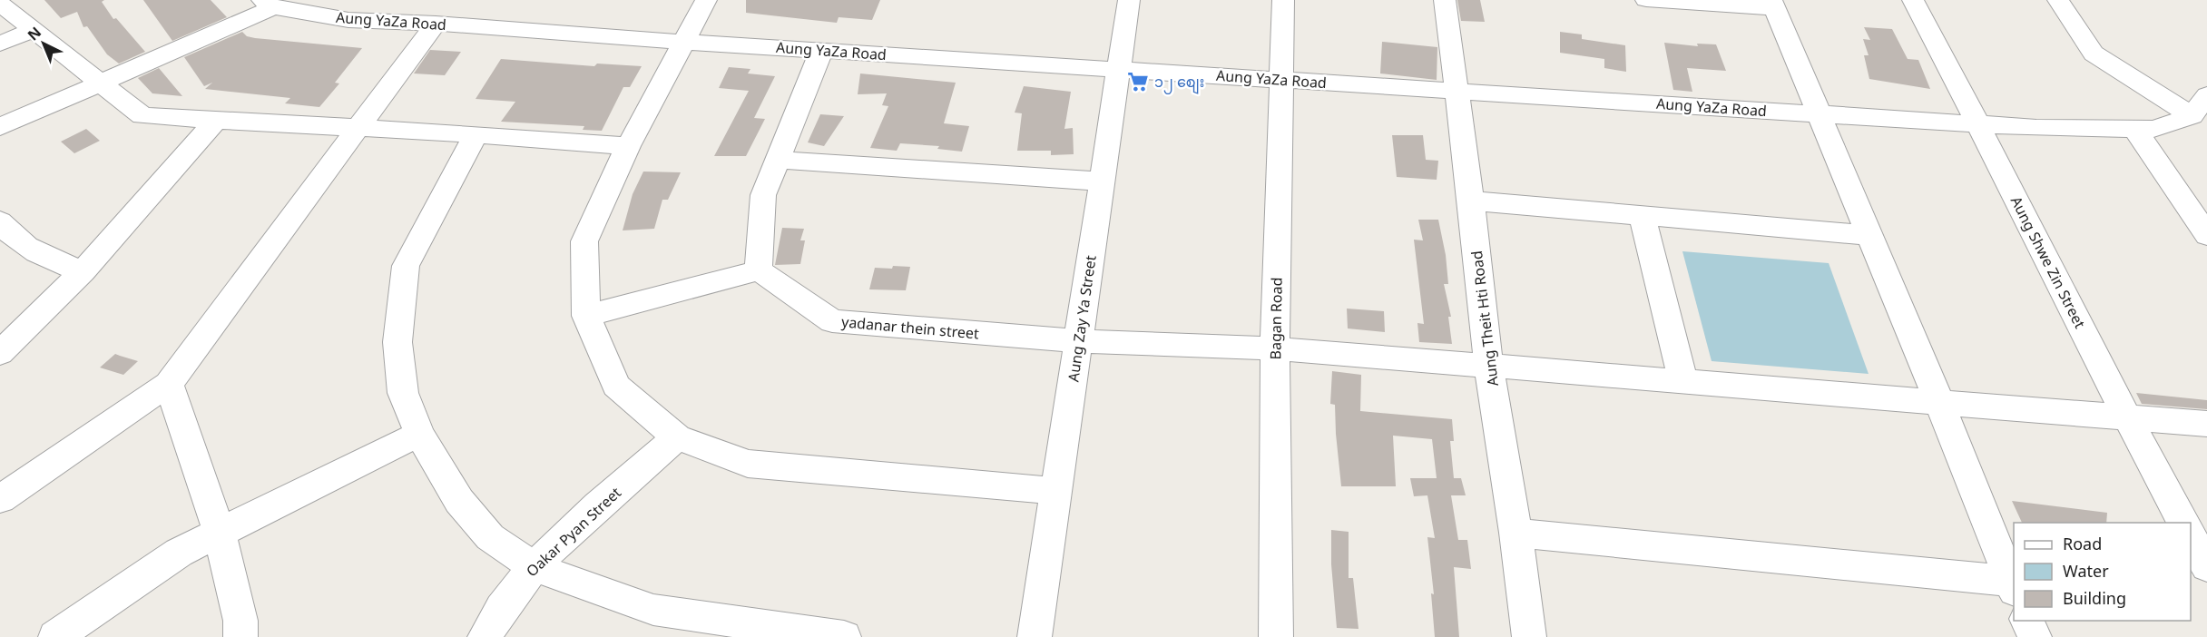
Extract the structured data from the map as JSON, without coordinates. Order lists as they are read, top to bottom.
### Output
{
  "streets": {
    "street": [
      "Aung YaZa Road",
      "Aung Shwe Zin Street",
      "Aung Zay Ya Street",
      "Bagan Road",
      "Aung Theit Hti Road",
      "yadanar thein street",
      "Oakar Pyan Street"
    ]
  },
  "crossings": [
    ["Aung YaZa Road", "Aung Shwe Zin Street"],
    ["Aung YaZa Road", "Aung Zay Ya Street"],
    ["Aung YaZa Road", "Bagan Road"],
    ["Aung YaZa Road", "Aung Theit Hti Road"],
    ["Aung Shwe Zin Street", "yadanar thein street"],
    ["Aung Zay Ya Street", "yadanar thein street"],
    ["Bagan Road", "yadanar thein street"],
    ["Aung Theit Hti Road", "yadanar thein street"]
  ],
  "places": {
    "supermarket": ["၁၂ စျေး"]
  },
  "legend": ["Road", "Water", "Building"],
  "north": "top left"
}
